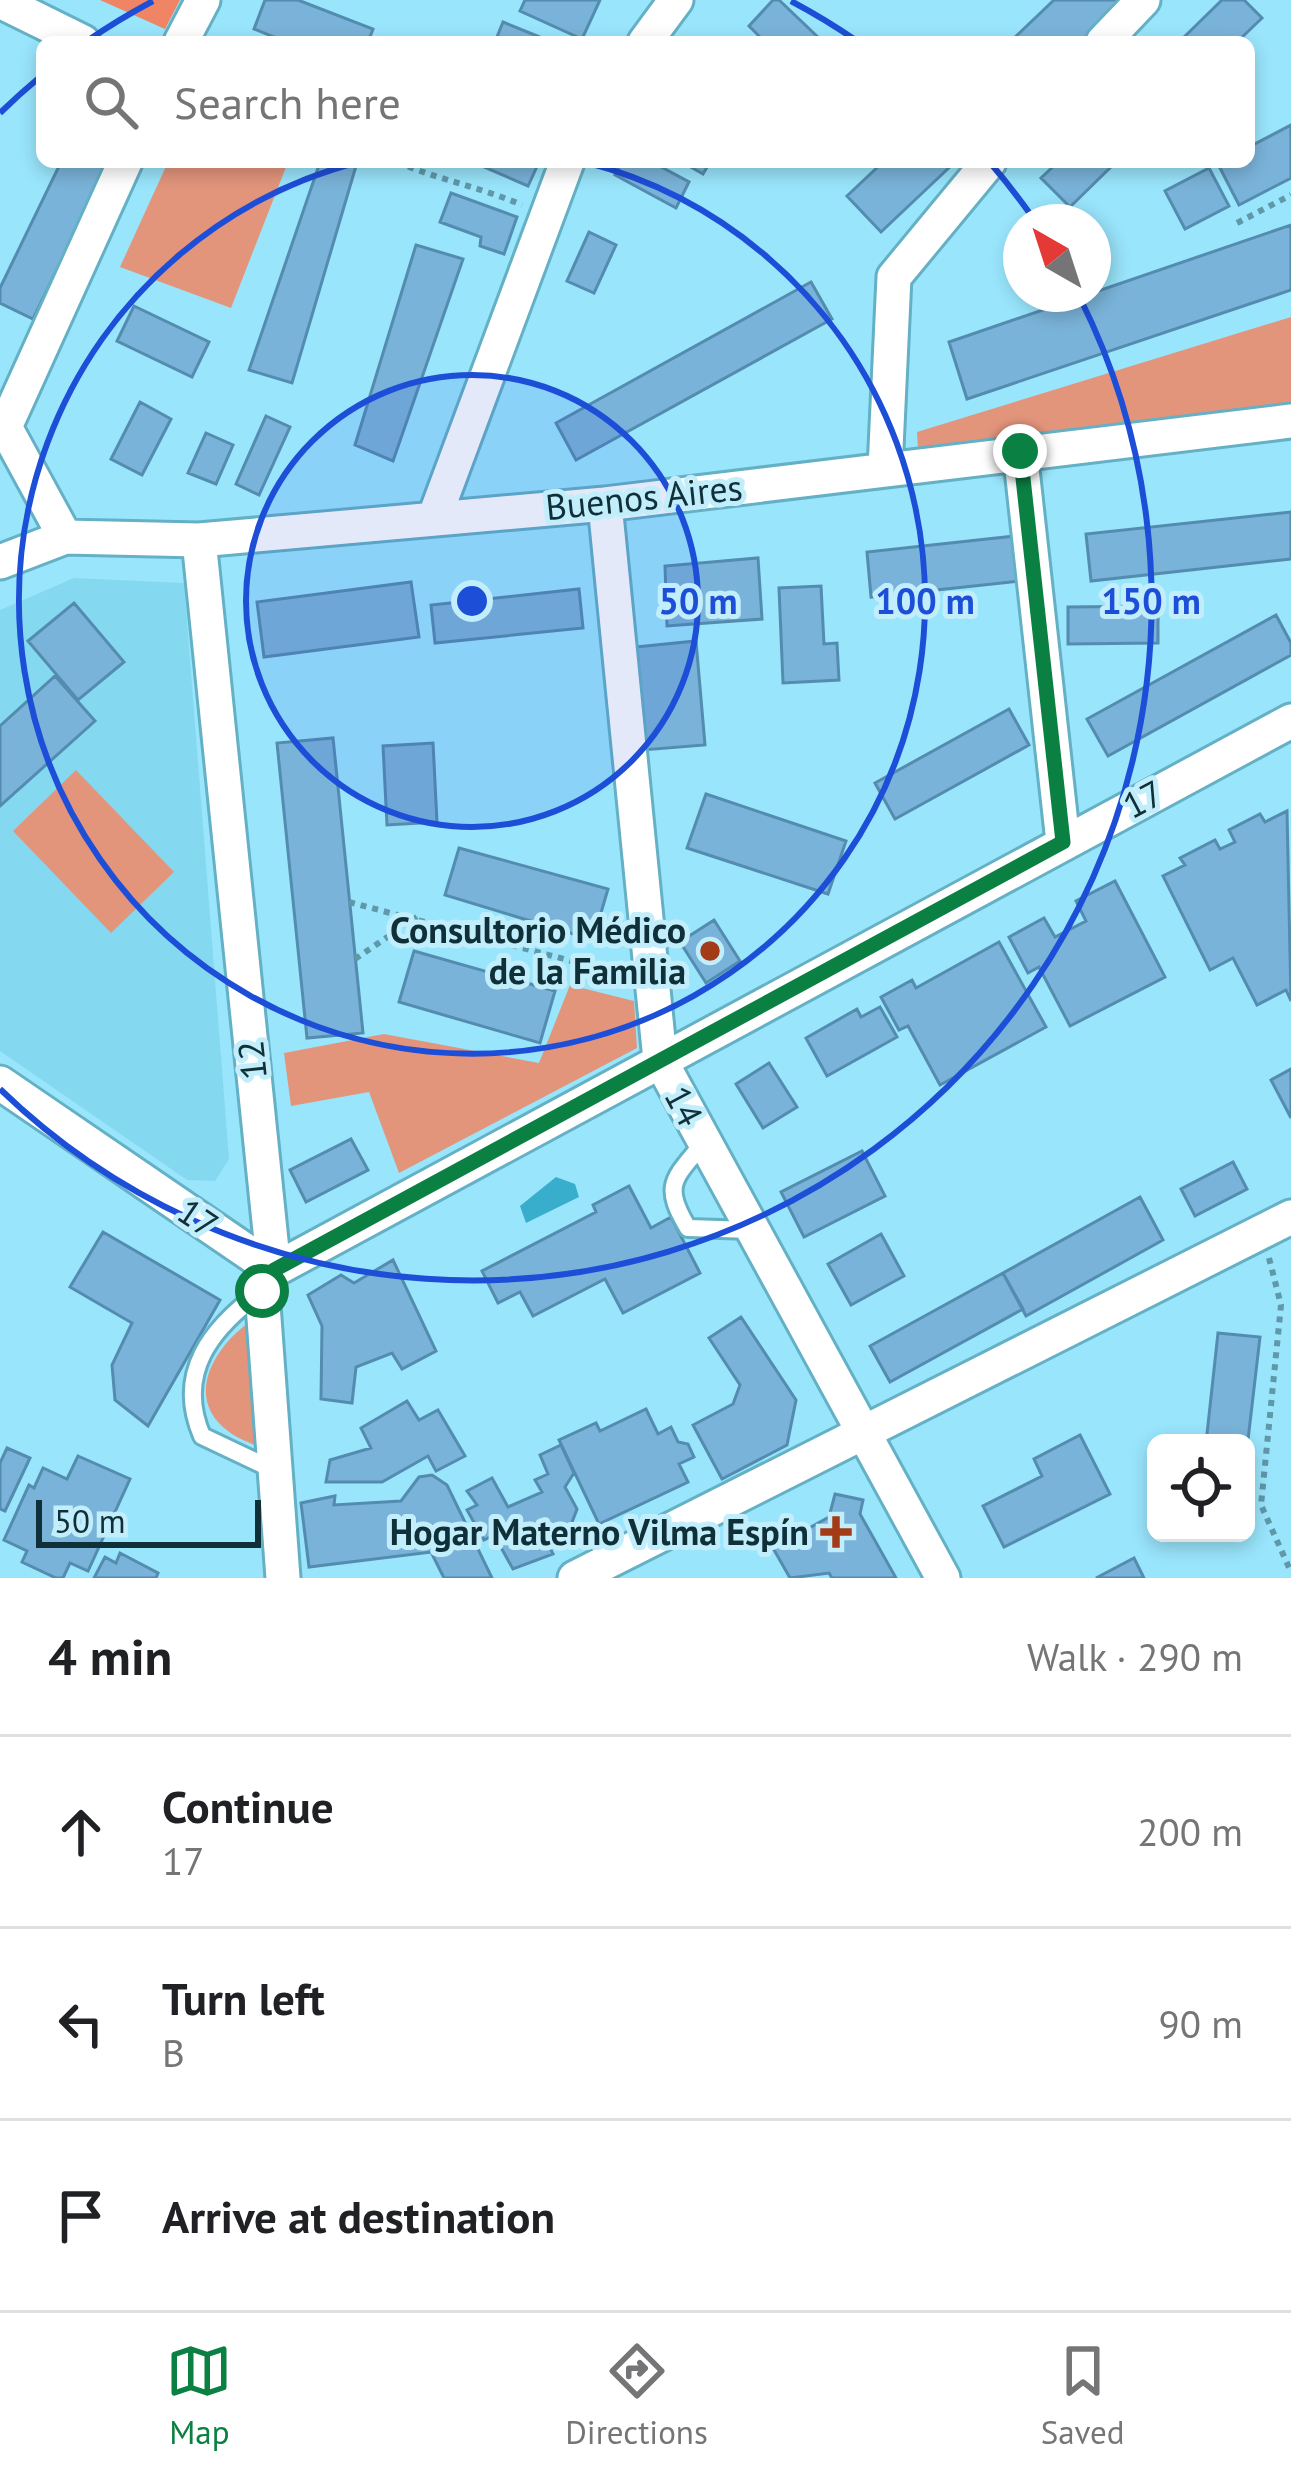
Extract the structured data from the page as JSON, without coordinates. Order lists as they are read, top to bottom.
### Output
{
  "streets": {
    "street": [
      "Buenos Aires",
      "17",
      "12",
      "14"
    ]
  },
  "crossings": [
    ["Buenos Aires", "12"],
    ["Buenos Aires", "14"],
    ["17", "12"],
    ["17", "14"]
  ],
  "places": {
    "other": ["Consultorio Médico de la Familia"],
    "health": ["Hogar Materno Vilma Espín"]
  },
  "scale_bar": "50 m",
  "north": "top left",
  "page": {
    "search": "Search here",
    "scale": "50 m",
    "heading": ["4 min", "Walk · 290 m"],
    "list": [
      ["Continue", "17", "200 m"],
      ["Turn left", "B", "90 m"],
      "Arrive at destination"
    ],
    "nav": ["Map", "Directions", "Saved"]
  },
  "rings": ["50 m", "100 m", "150 m"]
}
